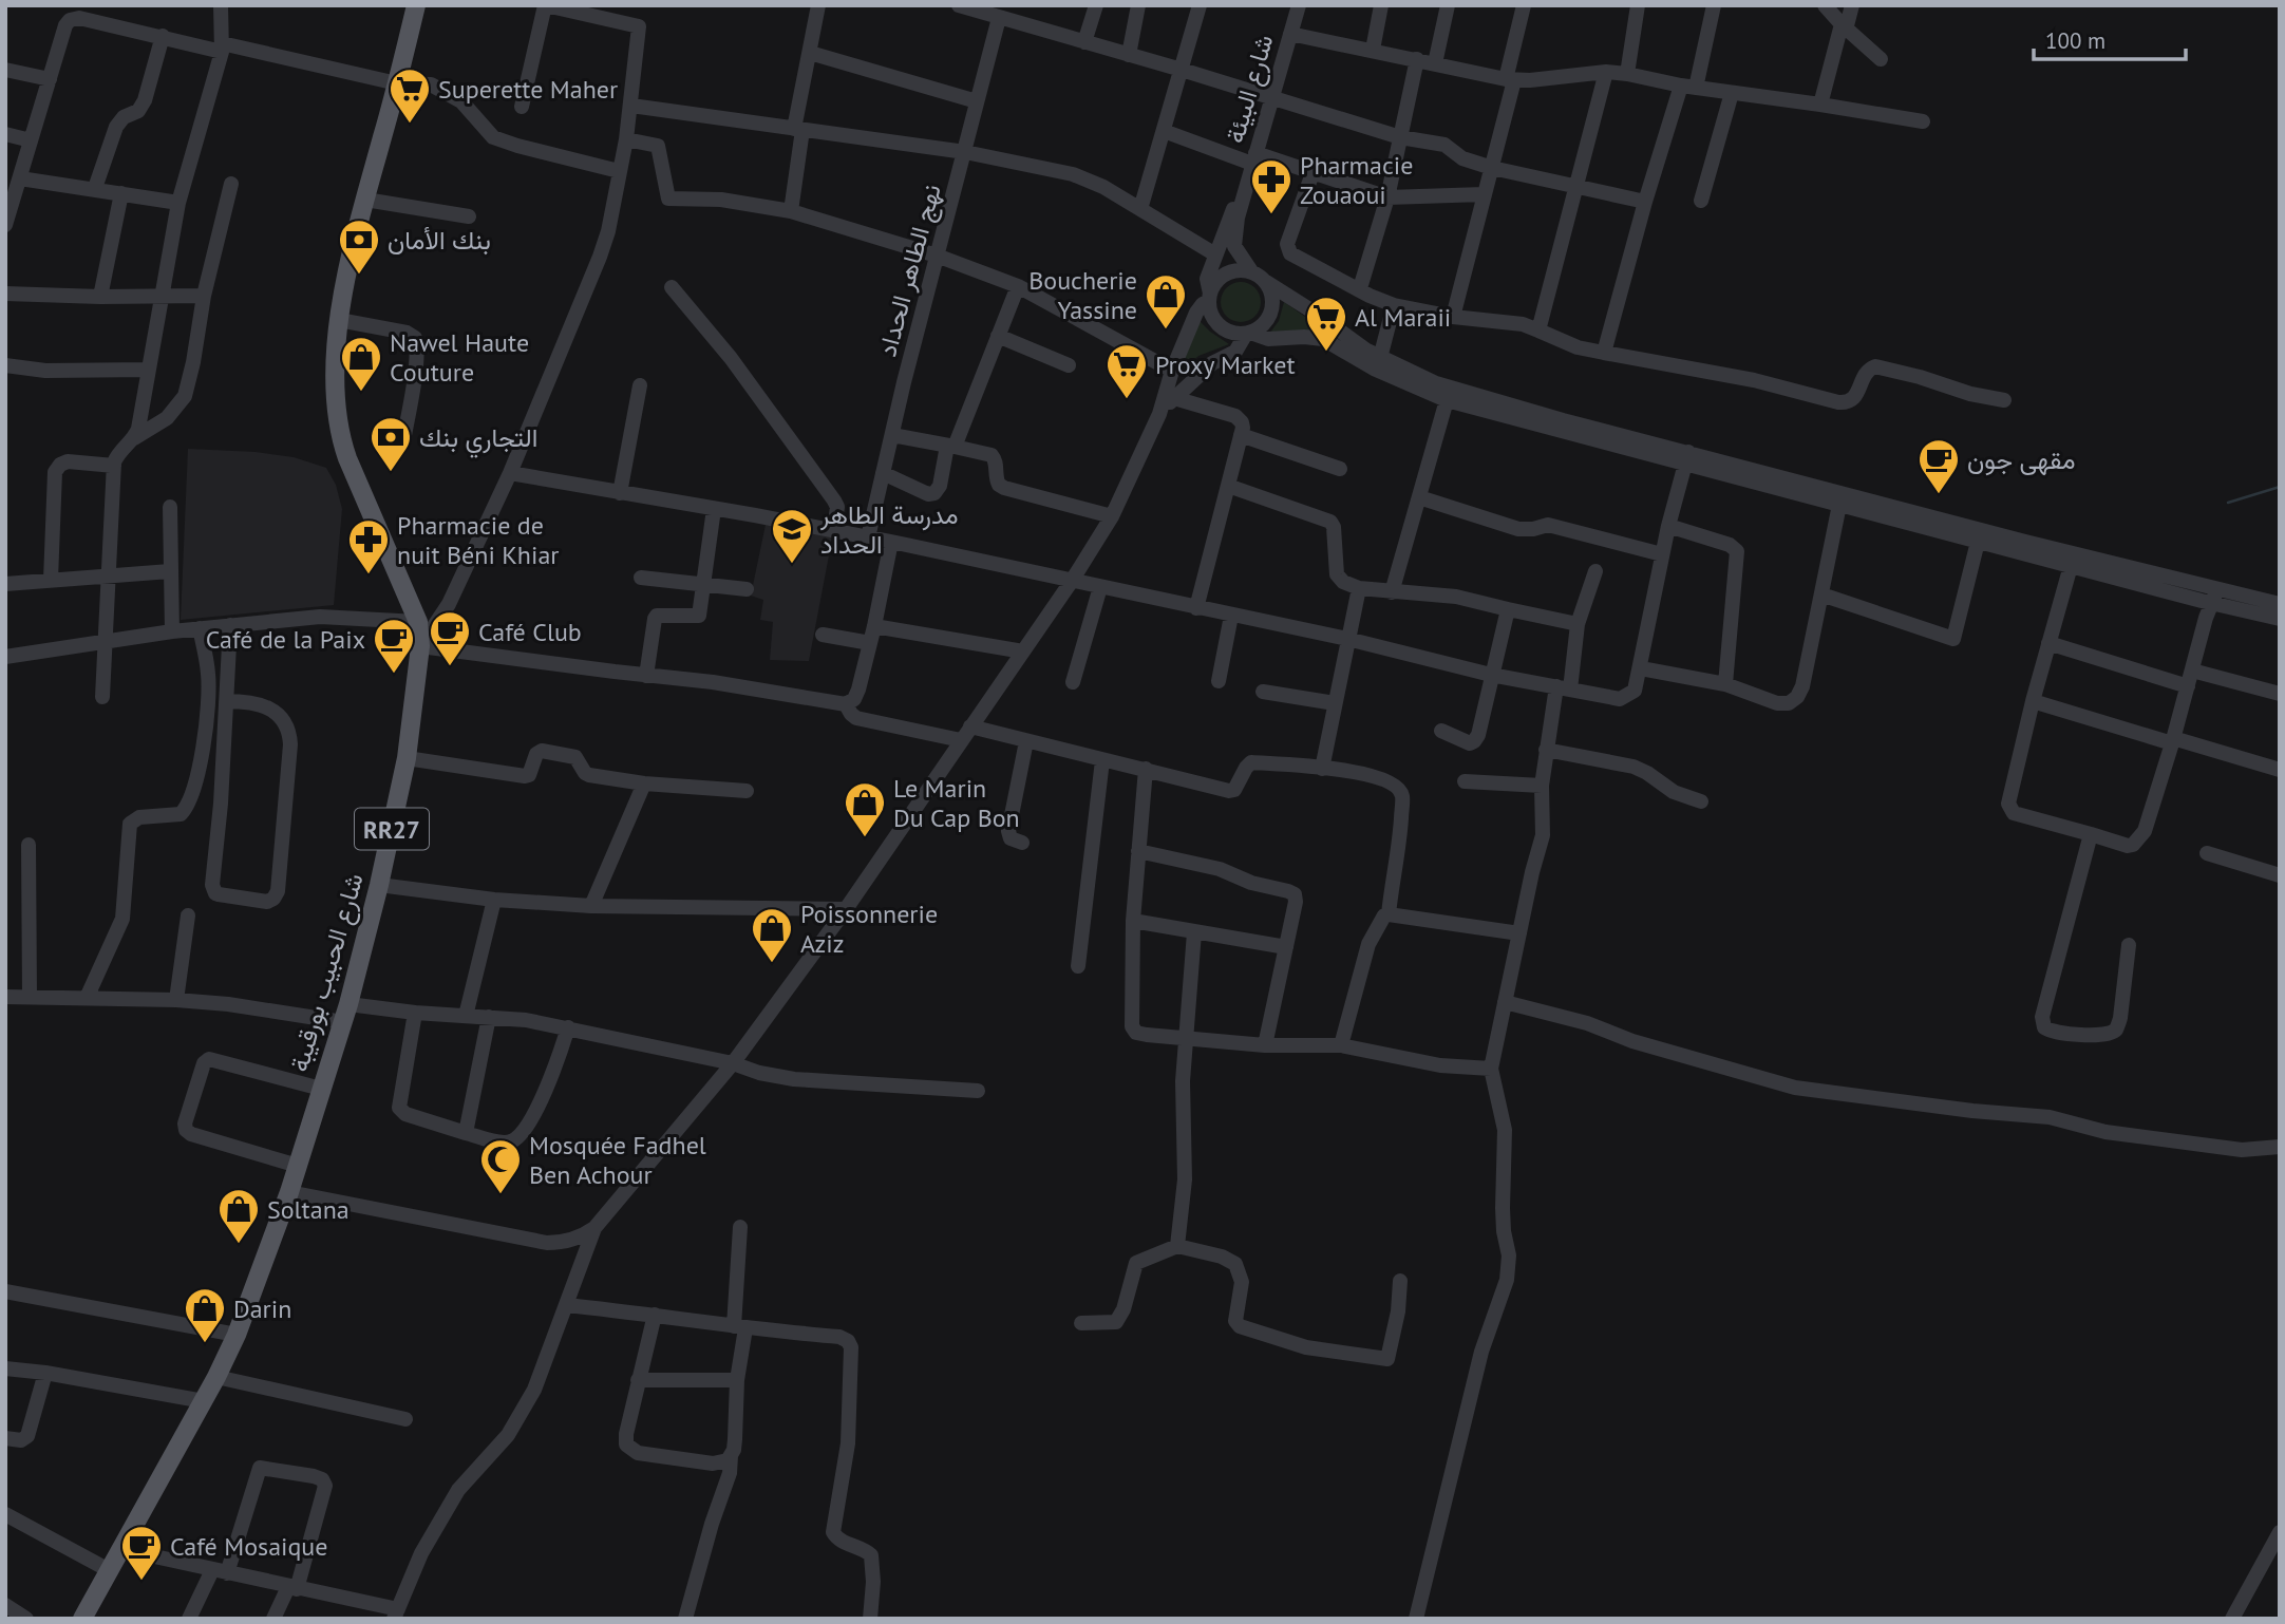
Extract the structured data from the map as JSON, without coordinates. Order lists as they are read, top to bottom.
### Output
{
  "streets": {
    "main road": ["RR27", "شارع الحبيب بورقيبة"],
    "street": ["شارع البيئة", "نهج الطاهر الحداد"]
  },
  "places": {
    "supermarket": ["Superette Maher", "Al Maraii", "Proxy Market"],
    "pharmacy": ["Pharmacie Zouaoui", "Pharmacie de nuit Béni Khiar"],
    "bank": ["بنك الأمان", "التجاري بنك"],
    "shop": [
      "Boucherie Yassine",
      "Nawel Haute Couture",
      "Le Marin Du Cap Bon",
      "Poissonnerie Aziz",
      "Soltana",
      "Darin"
    ],
    "cafe": [
      "مقهى جون",
      "Café Club",
      "Café de la Paix",
      "Café Mosaique"
    ],
    "school or university": ["مدرسة الطاهر الحداد"],
    "mosque": ["Mosquée Fadhel Ben Achour"]
  },
  "scale_bar": "100 m"
}
